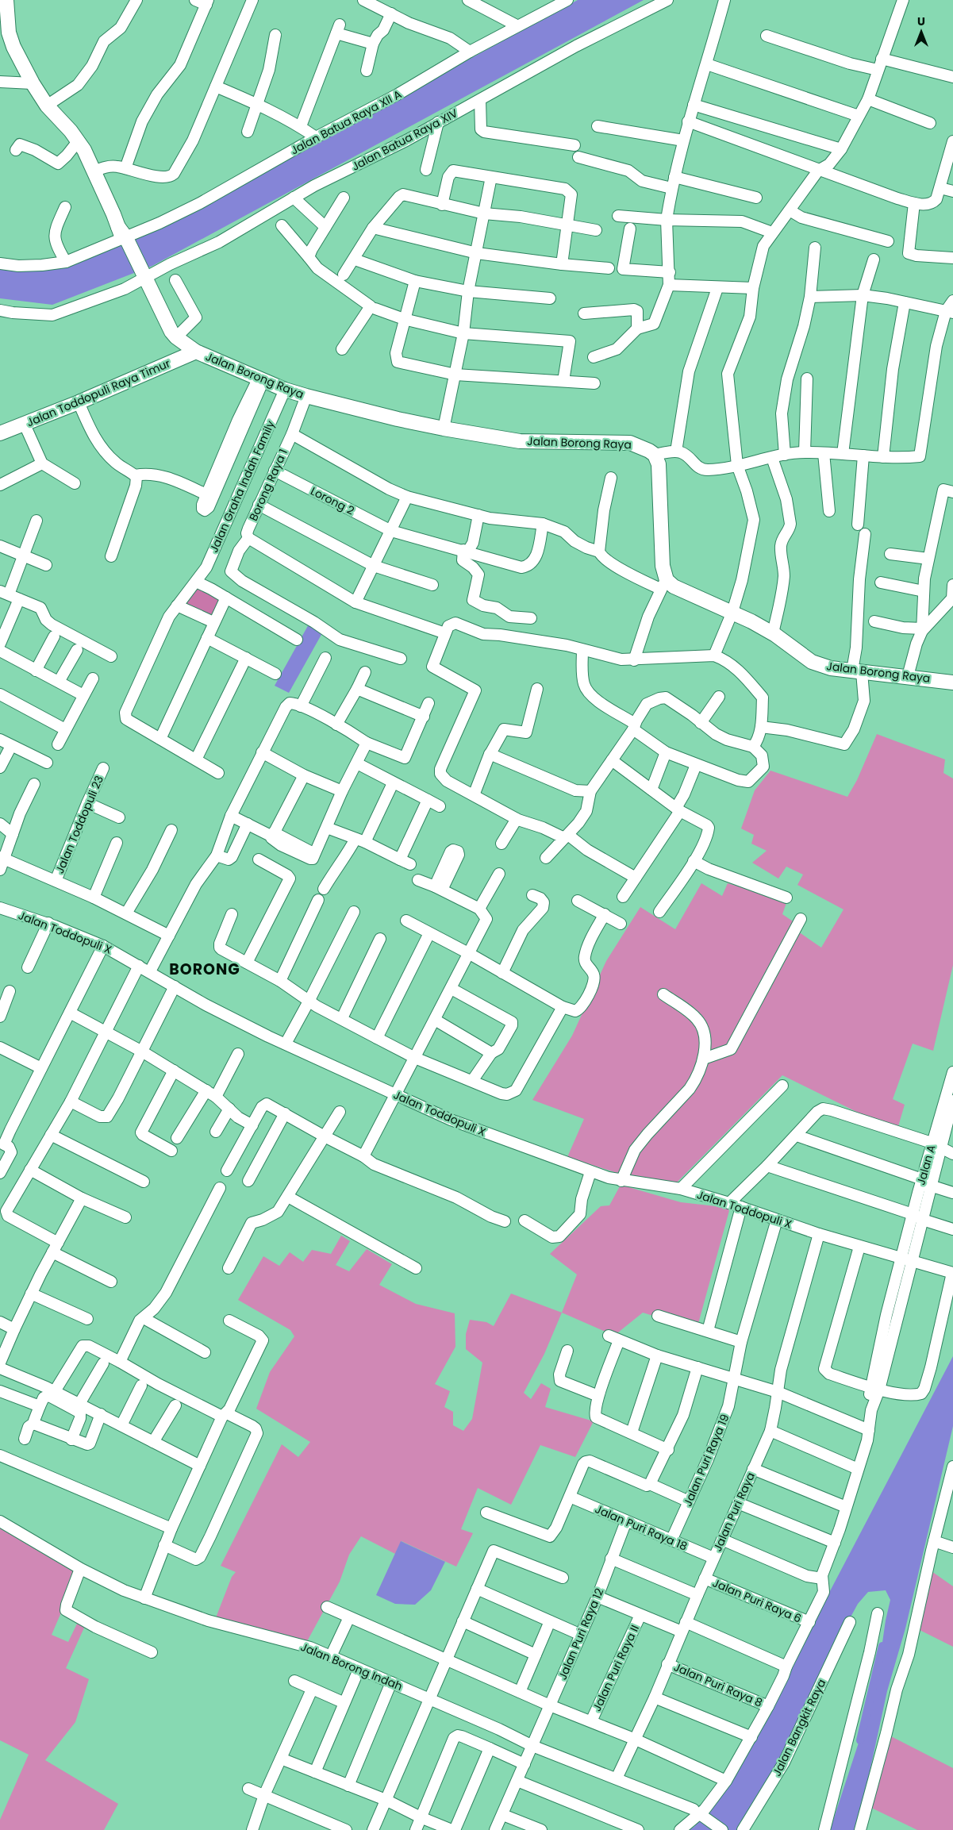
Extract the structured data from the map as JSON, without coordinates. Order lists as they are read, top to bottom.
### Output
{
  "streets": {
    "main road": ["Jalan Borong Raya", "Jalan Toddopuli Raya Timur"],
    "street": [
      "Jalan Batua Raya XII A",
      "Jalan Batua Raya XIV",
      "Borong Raya 1",
      "Jalan Graha Indah Family",
      "Lorong 2",
      "Jalan Toddopuli 23",
      "Jalan Toddopuli X",
      "Jalan A",
      "Jalan Puri Raya 19",
      "Jalan Puri Raya",
      "Jalan Puri Raya 18",
      "Jalan Puri Raya 6",
      "Jalan Puri Raya 12",
      "Jalan Borong Indah",
      "Jalan Puri Raya II",
      "Jalan Puri Raya 8",
      "Jalan Bangkit Raya"
    ]
  },
  "crossings": [
    ["Jalan Borong Raya", "Jalan Toddopuli Raya Timur"],
    ["Jalan Borong Raya", "Borong Raya 1"],
    ["Jalan Borong Raya", "Jalan Graha Indah Family"],
    ["Borong Raya 1", "Lorong 2"],
    ["Jalan Toddopuli X", "Jalan A"],
    ["Jalan Toddopuli X", "Jalan Puri Raya 19"],
    ["Jalan Toddopuli X", "Jalan Puri Raya"],
    ["Jalan Puri Raya 19", "Jalan Puri Raya 18"],
    ["Jalan Puri Raya", "Jalan Puri Raya 18"],
    ["Jalan Puri Raya", "Jalan Puri Raya 6"],
    ["Jalan Puri Raya", "Jalan Borong Indah"],
    ["Jalan Puri Raya", "Jalan Puri Raya 8"],
    ["Jalan Puri Raya 18", "Jalan Puri Raya 12"],
    ["Jalan Puri Raya 12", "Jalan Borong Indah"]
  ],
  "districts": ["BORONG"],
  "north": "top"
}
